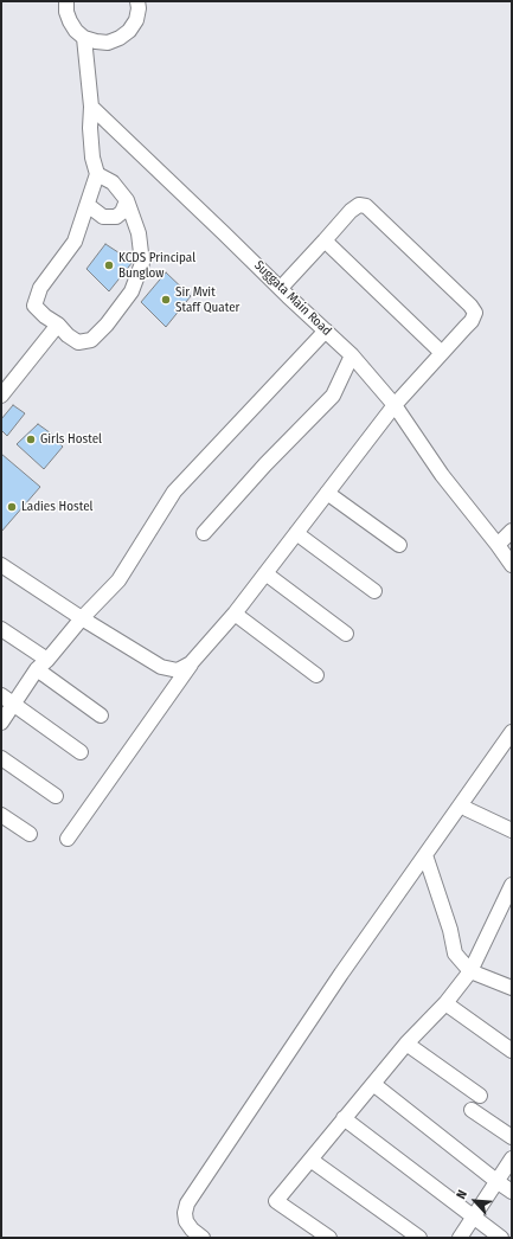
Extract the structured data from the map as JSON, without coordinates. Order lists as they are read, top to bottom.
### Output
{
  "streets": {
    "street": ["Suggata Main Road"]
  },
  "places": [
    "KCDS Principal Bunglow",
    "Sir Mvit Staff Quater",
    "Girls Hostel",
    "Ladies Hostel"
  ],
  "north": "top left"
}
